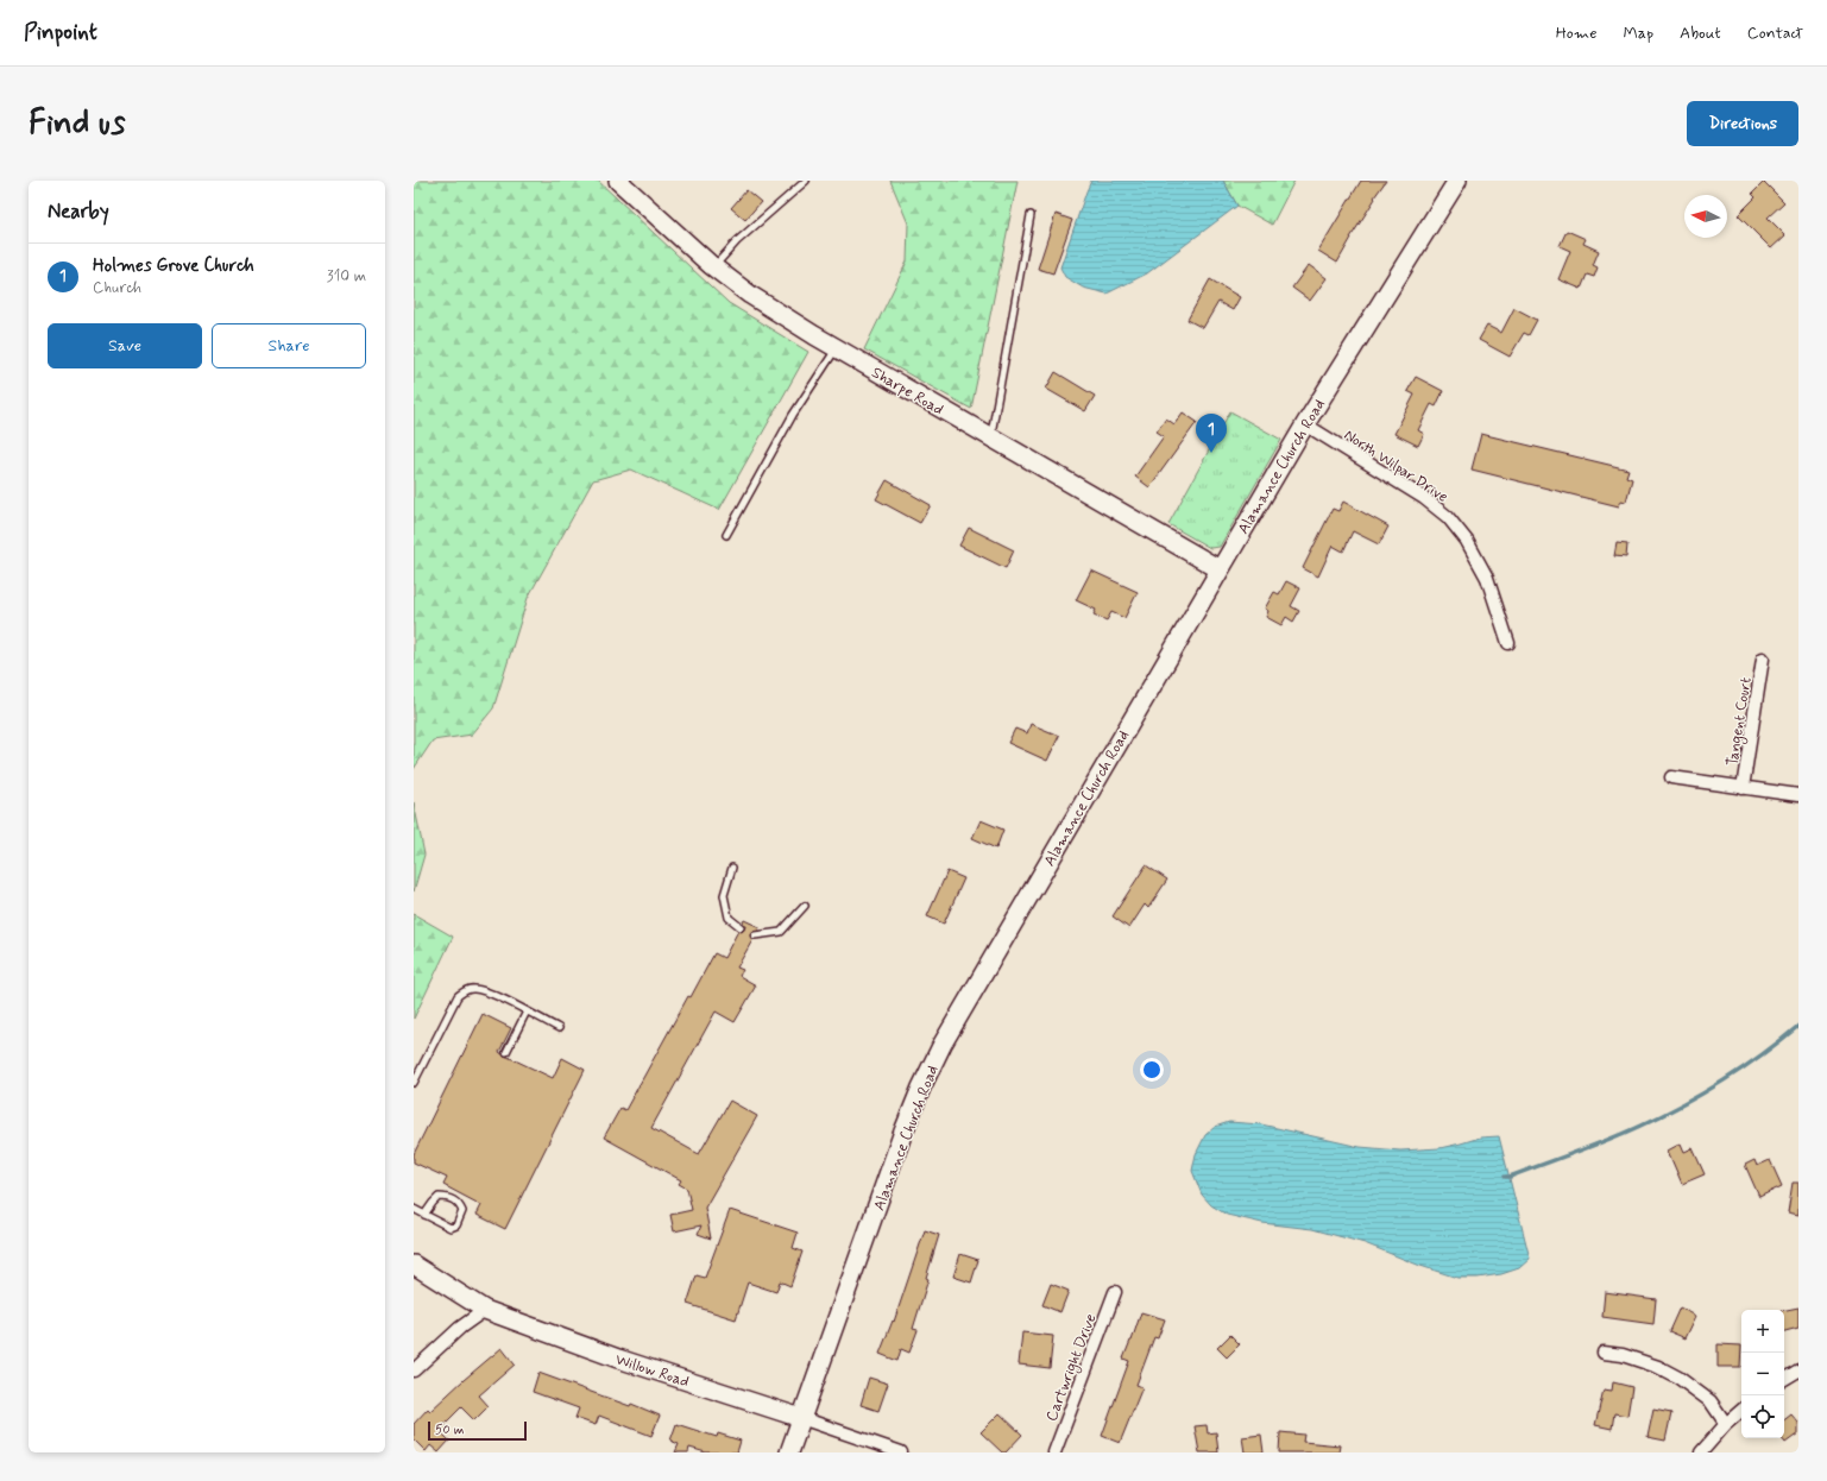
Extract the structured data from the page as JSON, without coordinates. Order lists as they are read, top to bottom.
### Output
{
  "streets": {
    "main road": ["Sharpe Road", "Alamance Church Road", "Willow Road"],
    "street": ["North Wilpar Drive", "Tangent Court", "Cartwright Drive"]
  },
  "crossings": [
    ["Sharpe Road", "Alamance Church Road"],
    ["North Wilpar Drive", "Alamance Church Road"],
    ["Alamance Church Road", "Willow Road"]
  ],
  "scale_bar": "50 m",
  "north": "left",
  "page": {
    "header": "Pinpoint",
    "nav": [
      "Home",
      "Map",
      "About",
      "Contact"
    ],
    "buttons": [
      "Directions",
      ["Save", "Share"]
    ],
    "title": "Find us",
    "heading": "Nearby",
    "list": [
      {
        "mark": "1",
        "name": "Holmes Grove Church",
        "note": "Church",
        "value": "310 m"
      }
    ],
    "pins": "1",
    "map_buttons": ["+", "−"],
    "scale": "50 m"
  }
}
